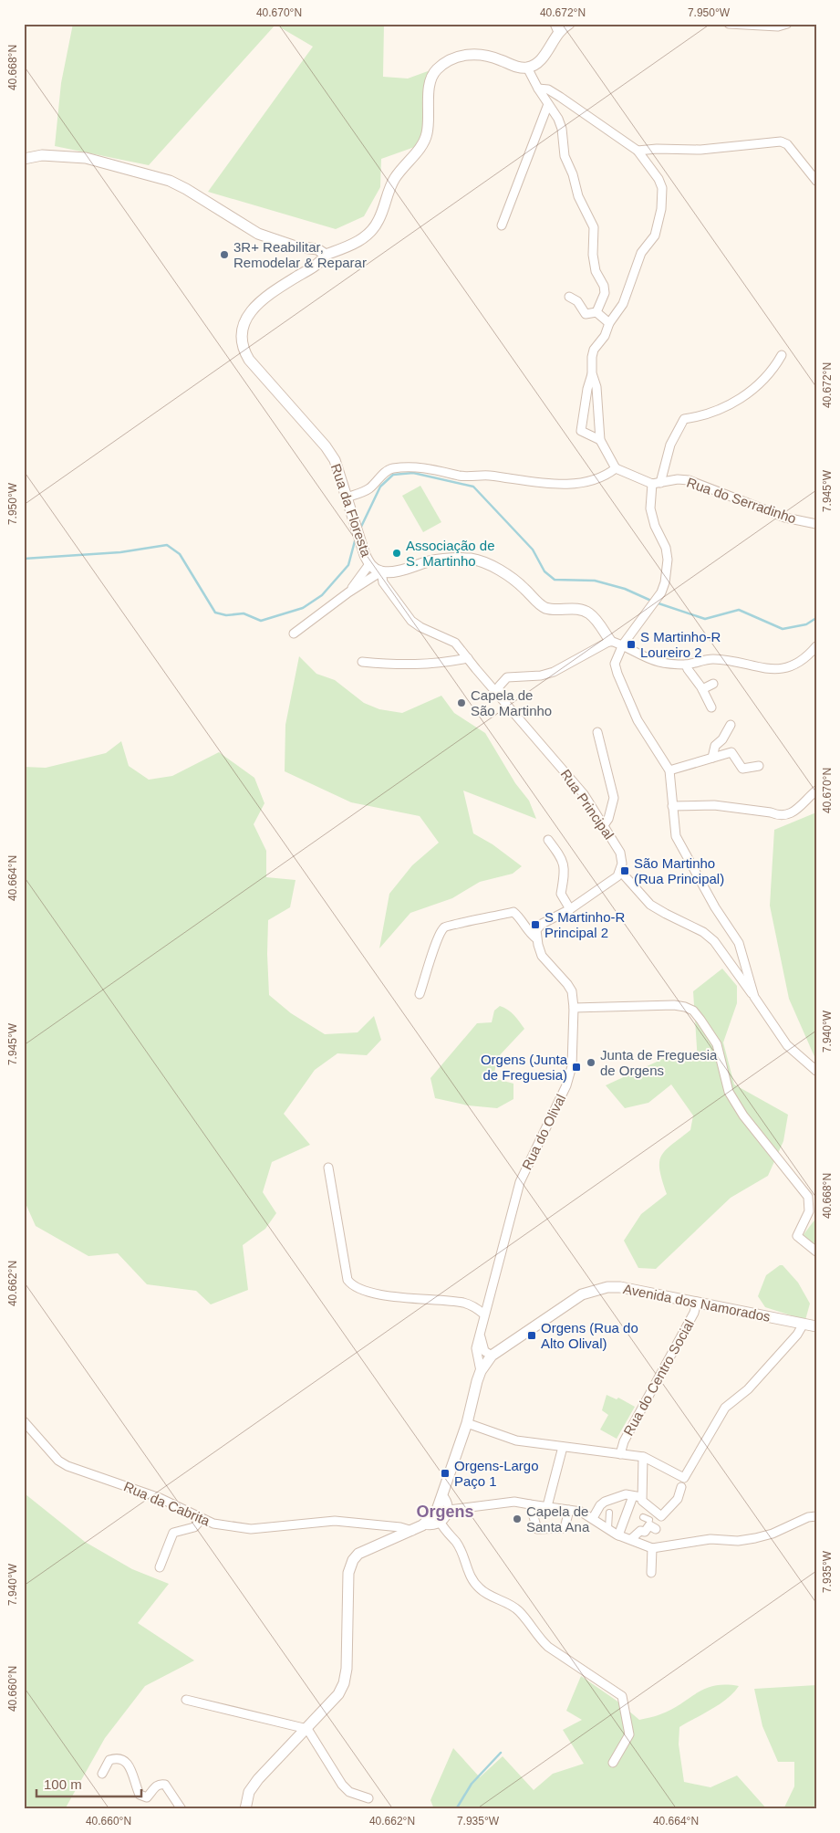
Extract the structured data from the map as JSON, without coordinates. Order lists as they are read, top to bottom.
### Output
{
  "streets": {
    "street": [
      "Rua do Serradinho",
      "Rua da Floresta",
      "Rua Principal",
      "Rua do Olival",
      "Avenida dos Namorados",
      "Rua do Centro Social",
      "Rua da Cabrita"
    ]
  },
  "crossings": [
    ["Rua da Floresta", "Rua Principal"],
    ["Rua do Olival", "Avenida dos Namorados"],
    ["Avenida dos Namorados", "Rua do Centro Social"],
    ["Avenida dos Namorados", "Rua da Cabrita"]
  ],
  "districts": ["Orgens"],
  "places": {
    "other": [
      "3R+ Reabilitar, Remodelar & Reparar",
      "Associação de S. Martinho",
      "Capela de São Martinho",
      "Junta de Freguesia de Orgens",
      "Capela de Santa Ana"
    ],
    "transit": [
      "S Martinho-R Loureiro 2",
      "São Martinho (Rua Principal)",
      "S Martinho-R Principal 2",
      "Orgens (Junta de Freguesia)",
      "Orgens (Rua do Alto Olival)",
      "Orgens-Largo Paço 1"
    ]
  },
  "scale_bar": "100 m",
  "coordinates": [
    "40.670°N",
    "40.672°N",
    "7.950°W",
    "40.668°N",
    "7.945°W",
    "40.664°N",
    "7.940°W",
    "40.662°N",
    "7.935°W",
    "40.660°N"
  ]
}
